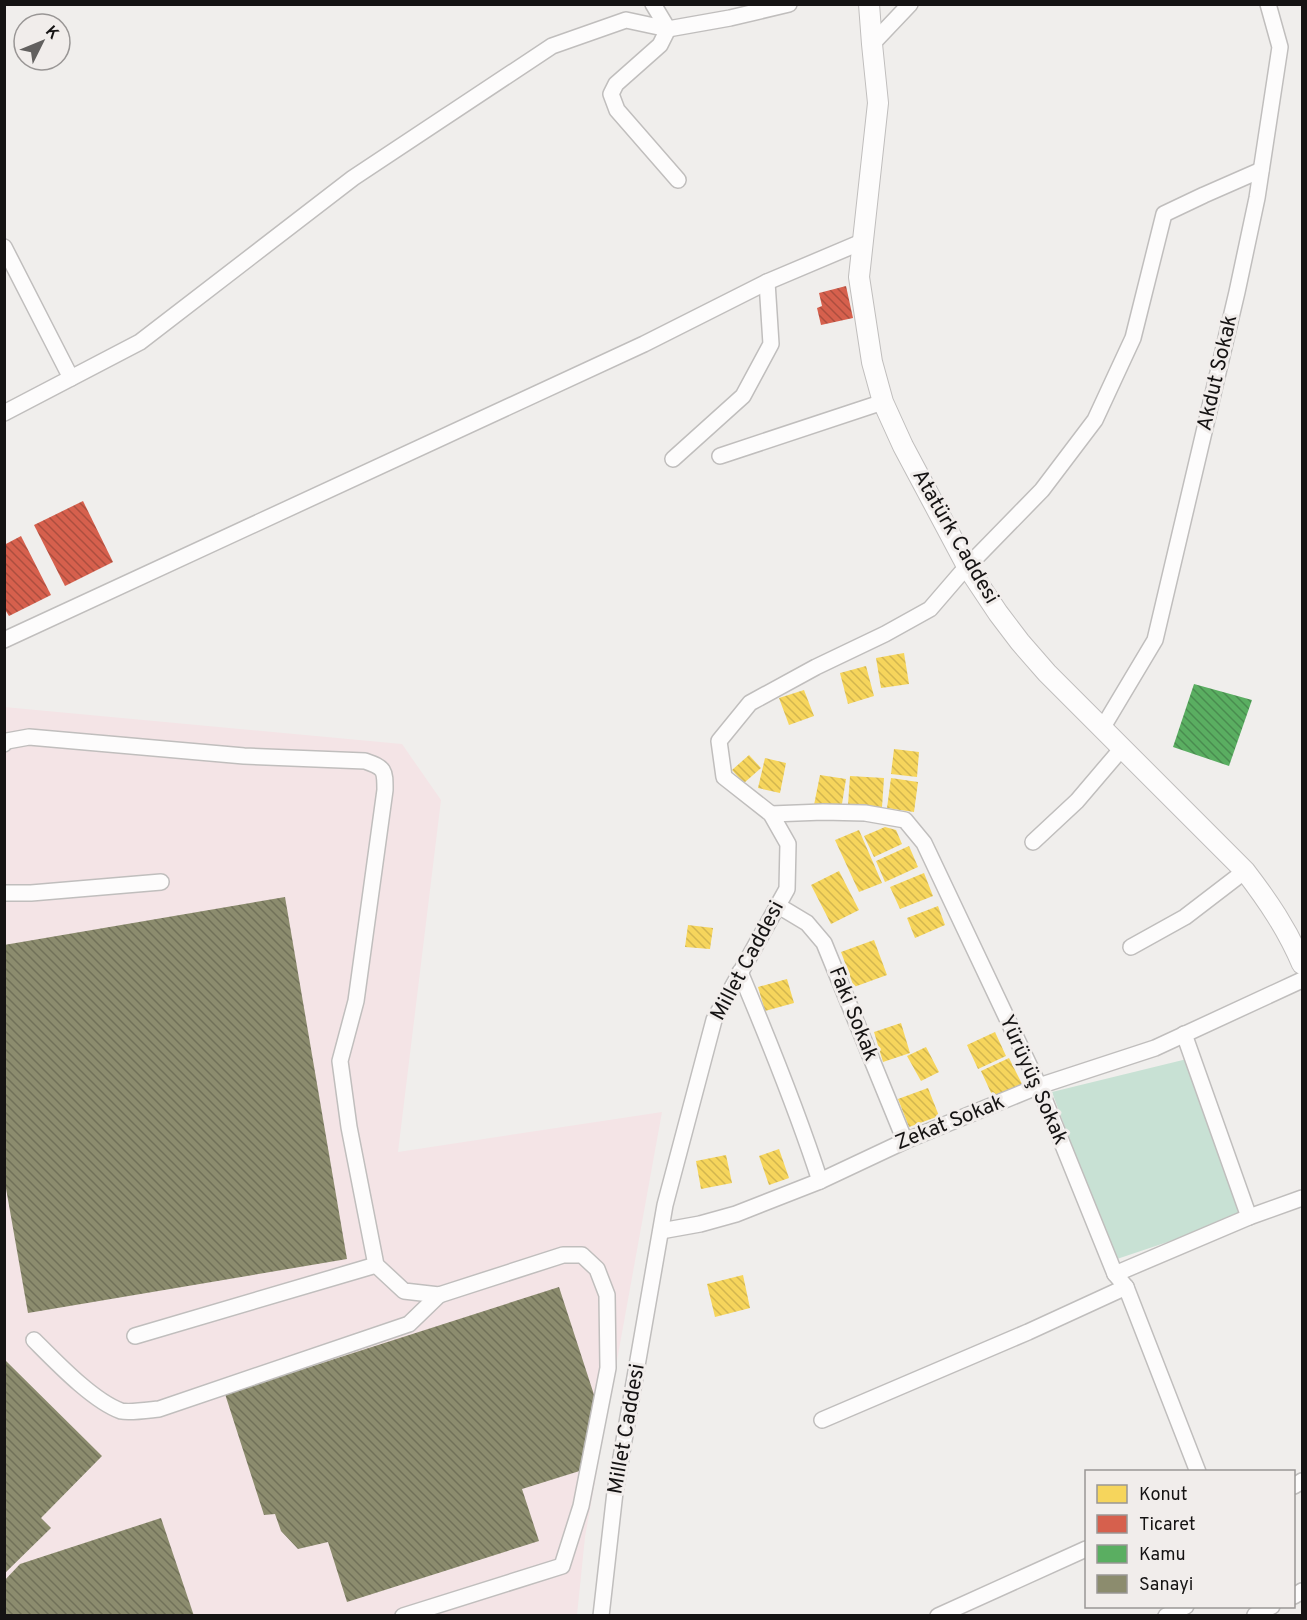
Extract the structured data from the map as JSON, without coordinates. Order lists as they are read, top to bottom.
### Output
{
  "streets": {
    "main road": ["Atatürk Caddesi"],
    "street": [
      "Akdut Sokak",
      "Millet Caddesi",
      "Faki Sokak",
      "Yürüyüş Sokak",
      "Zekat Sokak"
    ]
  },
  "crossings": [
    ["Akdut Sokak", "Atatürk Caddesi"],
    ["Akdut Sokak", "Millet Caddesi"],
    ["Atatürk Caddesi", "Millet Caddesi"],
    ["Millet Caddesi", "Faki Sokak"],
    ["Millet Caddesi", "Yürüyüş Sokak"],
    ["Millet Caddesi", "Zekat Sokak"],
    ["Faki Sokak", "Zekat Sokak"],
    ["Yürüyüş Sokak", "Zekat Sokak"]
  ],
  "legend": [
    "Konut",
    "Ticaret",
    "Kamu",
    "Sanayi"
  ],
  "north": "top right"
}
